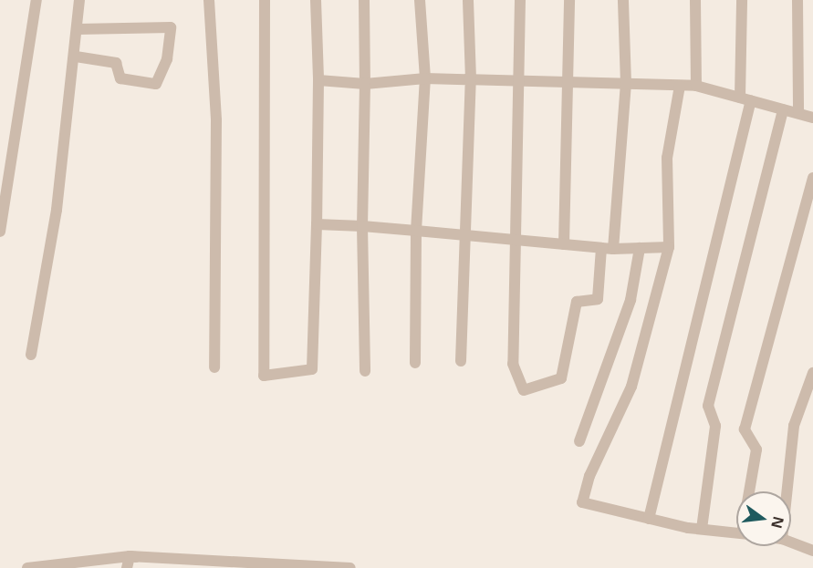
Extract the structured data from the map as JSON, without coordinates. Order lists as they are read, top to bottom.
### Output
{
  "north": "right"
}
